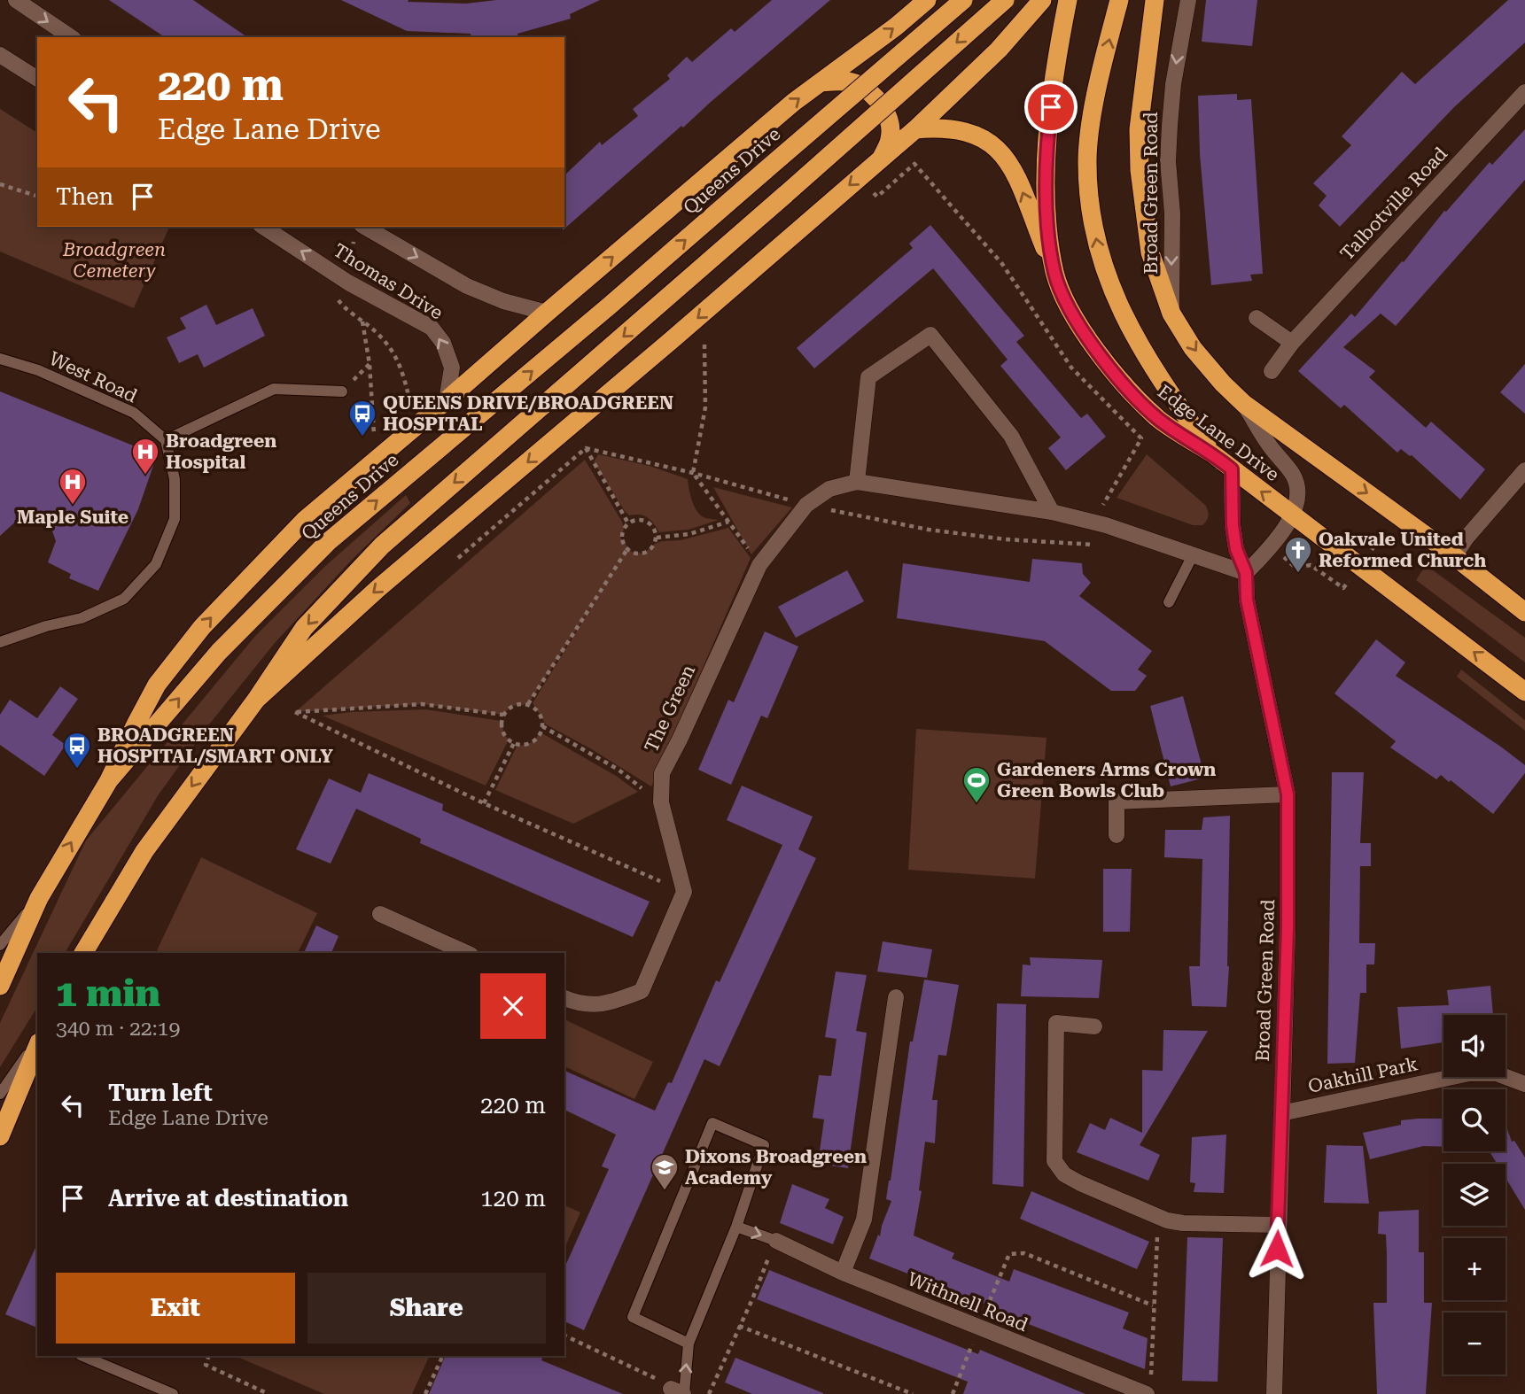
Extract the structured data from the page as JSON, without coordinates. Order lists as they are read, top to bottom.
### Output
{
  "streets": {
    "highway": ["Queens Drive", "Edge Lane Drive"],
    "street": [
      "Broad Green Road",
      "Talbotville Road",
      "Thomas Drive",
      "The Green",
      "Oakhill Park",
      "Withnell Road"
    ],
    "lane": ["West Road"]
  },
  "crossings": [
    ["Broad Green Road", "Edge Lane Drive"],
    ["Broad Green Road", "The Green"],
    ["Broad Green Road", "Oakhill Park"]
  ],
  "parks": ["Broadgreen Cemetery"],
  "places": {
    "bus stop": ["QUEENS DRIVE/BROADGREEN HOSPITAL", "BROADGREEN HOSPITAL/SMART ONLY"],
    "hospital": ["Broadgreen Hospital", "Maple Suite"],
    "church": ["Oakvale United Reformed Church"],
    "sports": ["Gardeners Arms Crown Green Bowls Club"],
    "school or university": ["Dixons Broadgreen Academy"]
  },
  "page": {
    "turn": ["220 m", "Edge Lane Drive"],
    "then": "Then",
    "heading": ["1 min", "340 m · 22:19"],
    "map_buttons": ["+", "−"],
    "list": [
      {
        "name": "Turn left",
        "note": "Edge Lane Drive",
        "value": "220 m"
      },
      {
        "name": "Arrive at destination",
        "value": "120 m"
      }
    ],
    "buttons": ["Exit", "Share"]
  }
}
